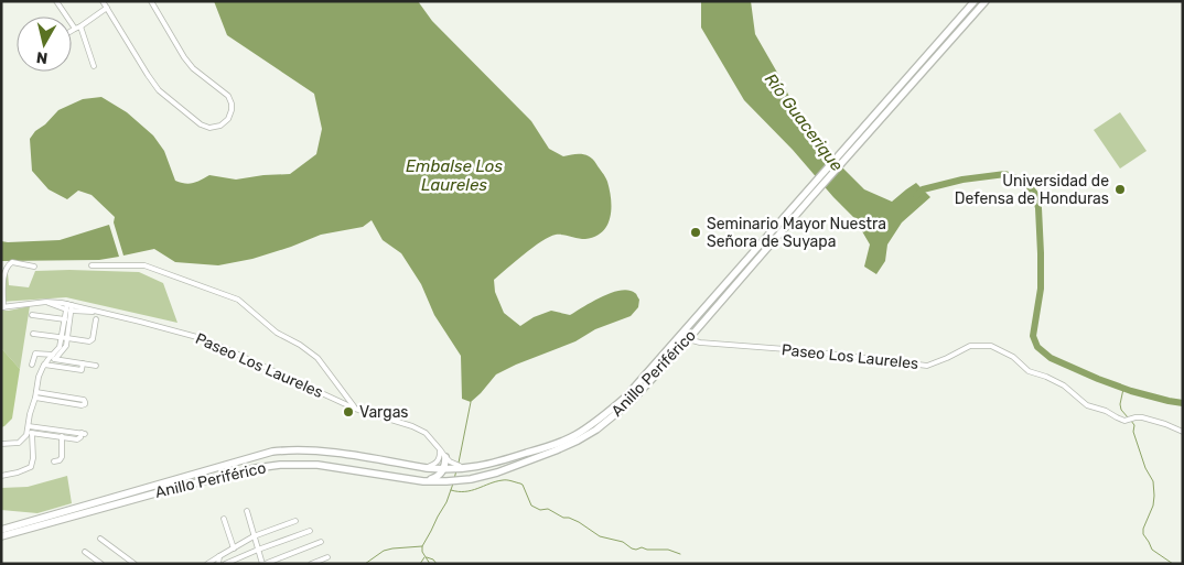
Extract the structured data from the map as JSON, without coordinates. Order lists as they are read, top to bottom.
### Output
{
  "streets": {
    "highway": ["Anillo Periférico"],
    "street": ["Paseo Los Laureles"]
  },
  "crossings": [
    ["Paseo Los Laureles", "Anillo Periférico"]
  ],
  "water": ["Río Guacerique", "Embalse Los Laureles"],
  "places": ["Universidad de Defensa de Honduras", "Seminario Mayor Nuestra Señora de Suyapa", "Vargas"],
  "north": "bottom"
}
